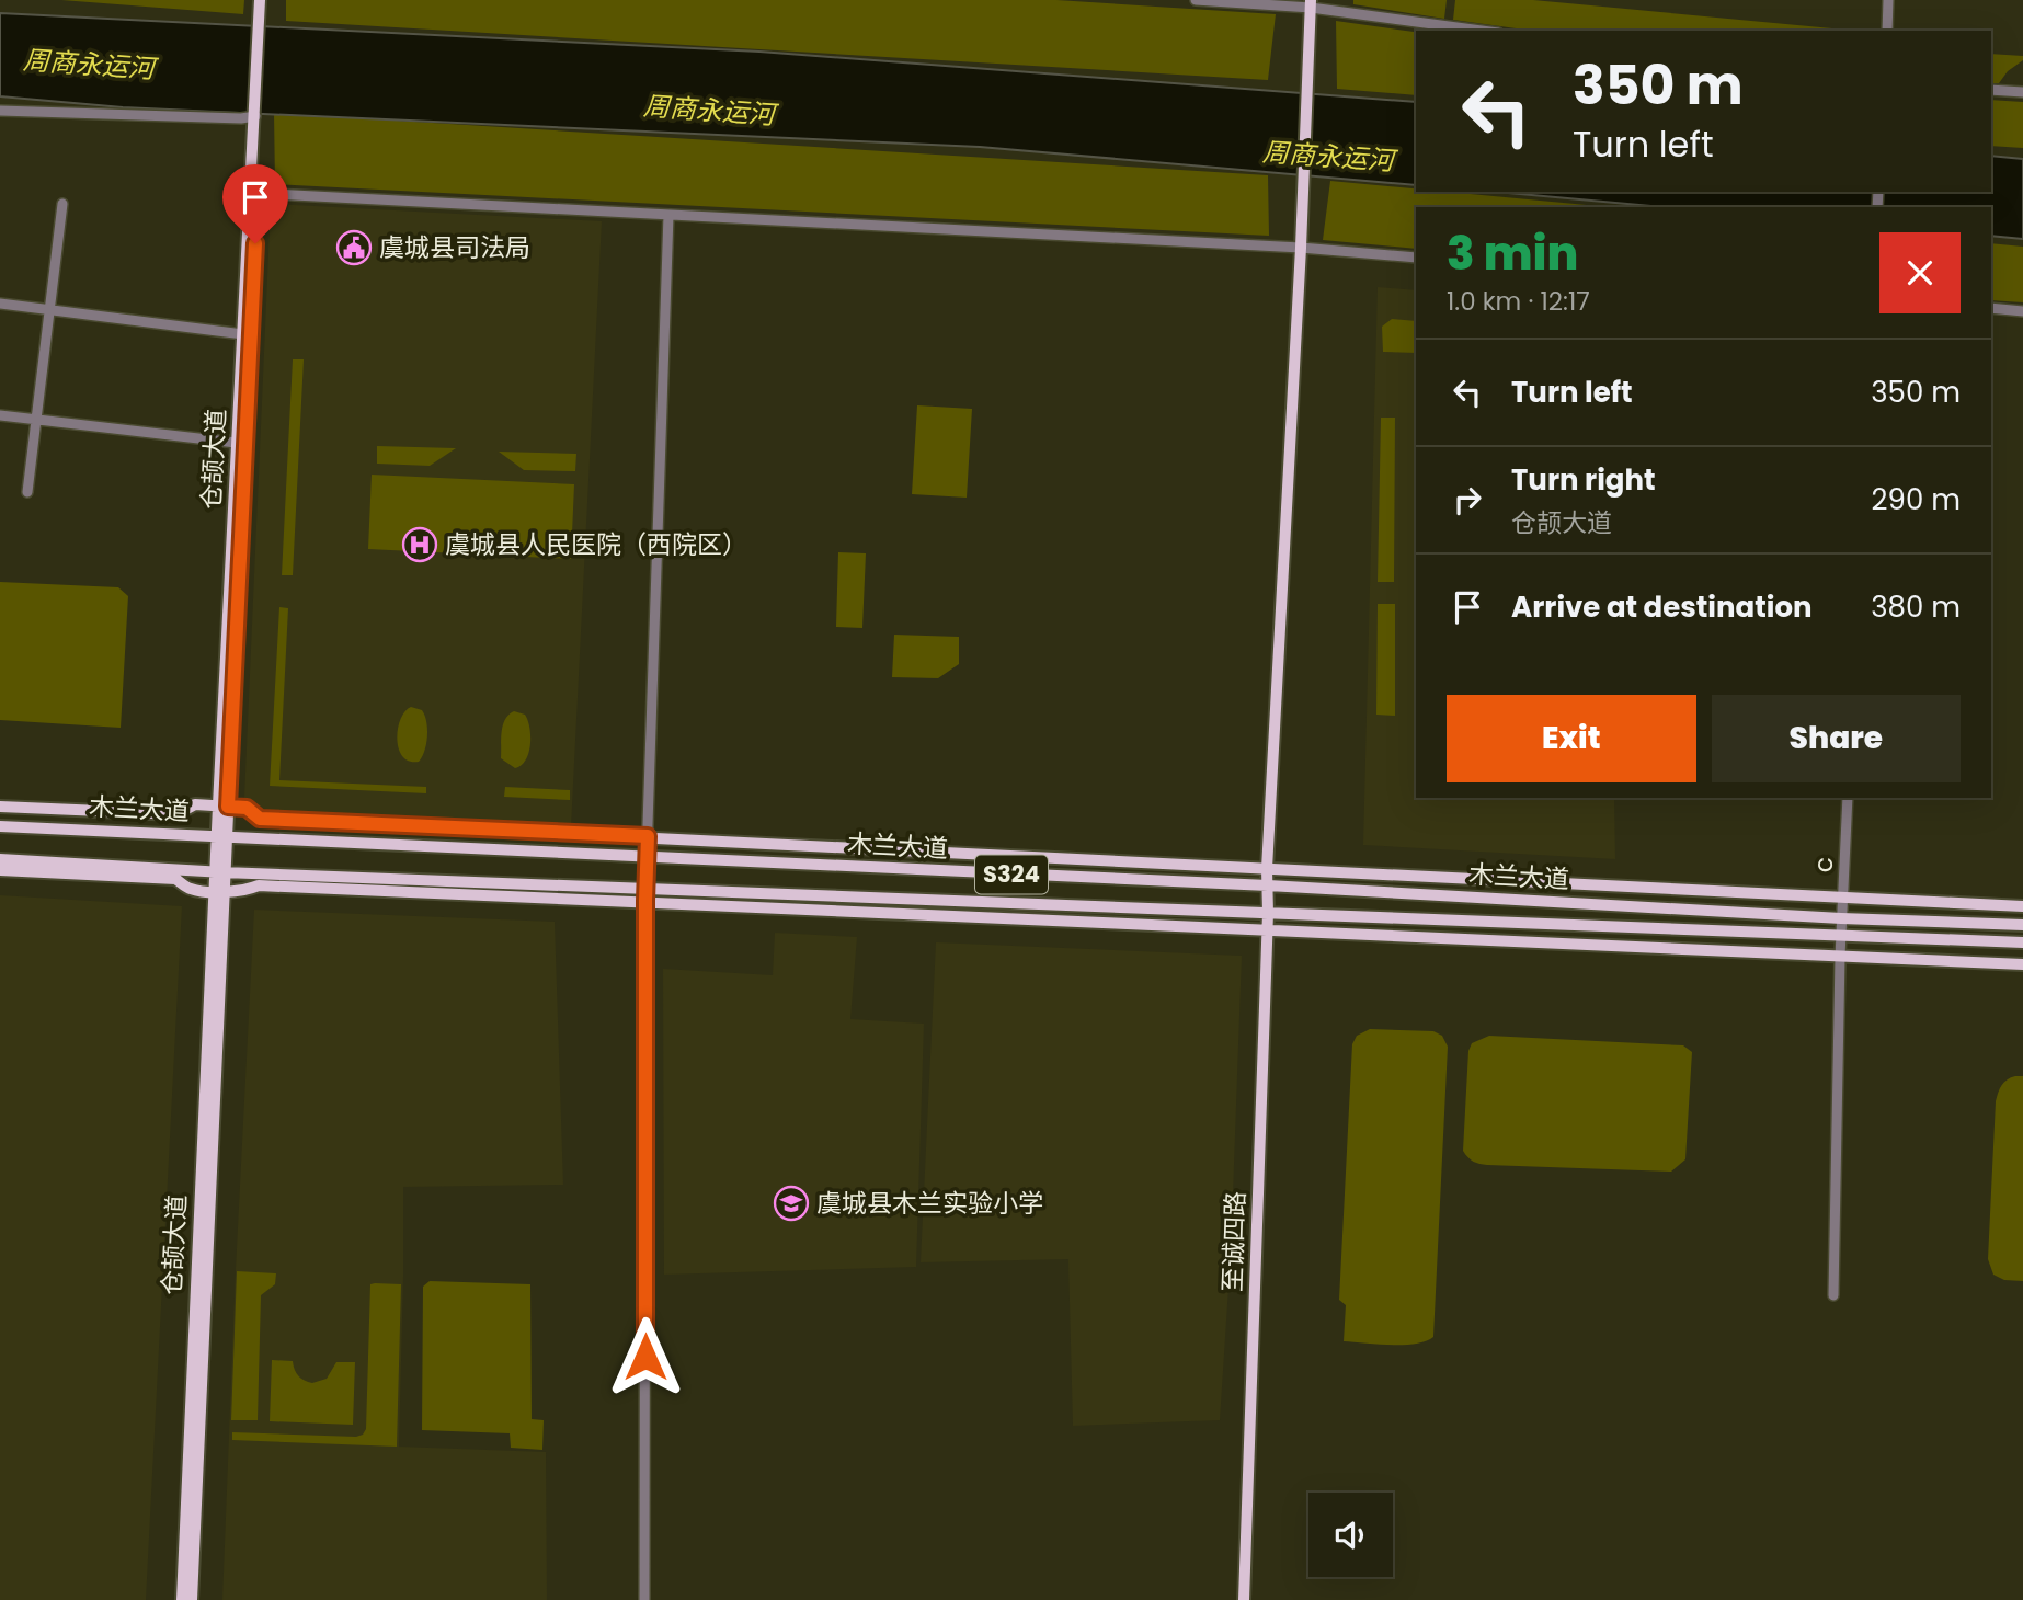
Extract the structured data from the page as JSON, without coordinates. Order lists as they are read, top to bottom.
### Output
{
  "streets": {
    "main road": [
      "仓颉大道",
      "木兰大道",
      "S324",
      "至诚四路"
    ],
    "street": ["c"]
  },
  "crossings": [
    ["仓颉大道", "木兰大道"],
    ["木兰大道", "c"],
    ["木兰大道", "至诚四路"]
  ],
  "water": ["周商永运河"],
  "places": {
    "public building": ["虞城县司法局"],
    "hospital": ["虞城县人民医院（西院区）"],
    "school or university": ["虞城县木兰实验小学"]
  },
  "page": {
    "turn": ["350 m", "Turn left"],
    "heading": ["3 min", "1.0 km · 12:17"],
    "list": [
      {
        "name": "Turn left",
        "value": "350 m"
      },
      {
        "name": "Turn right",
        "note": "仓颉大道",
        "value": "290 m"
      },
      {
        "name": "Arrive at destination",
        "value": "380 m"
      }
    ],
    "buttons": ["Exit", "Share"]
  }
}
